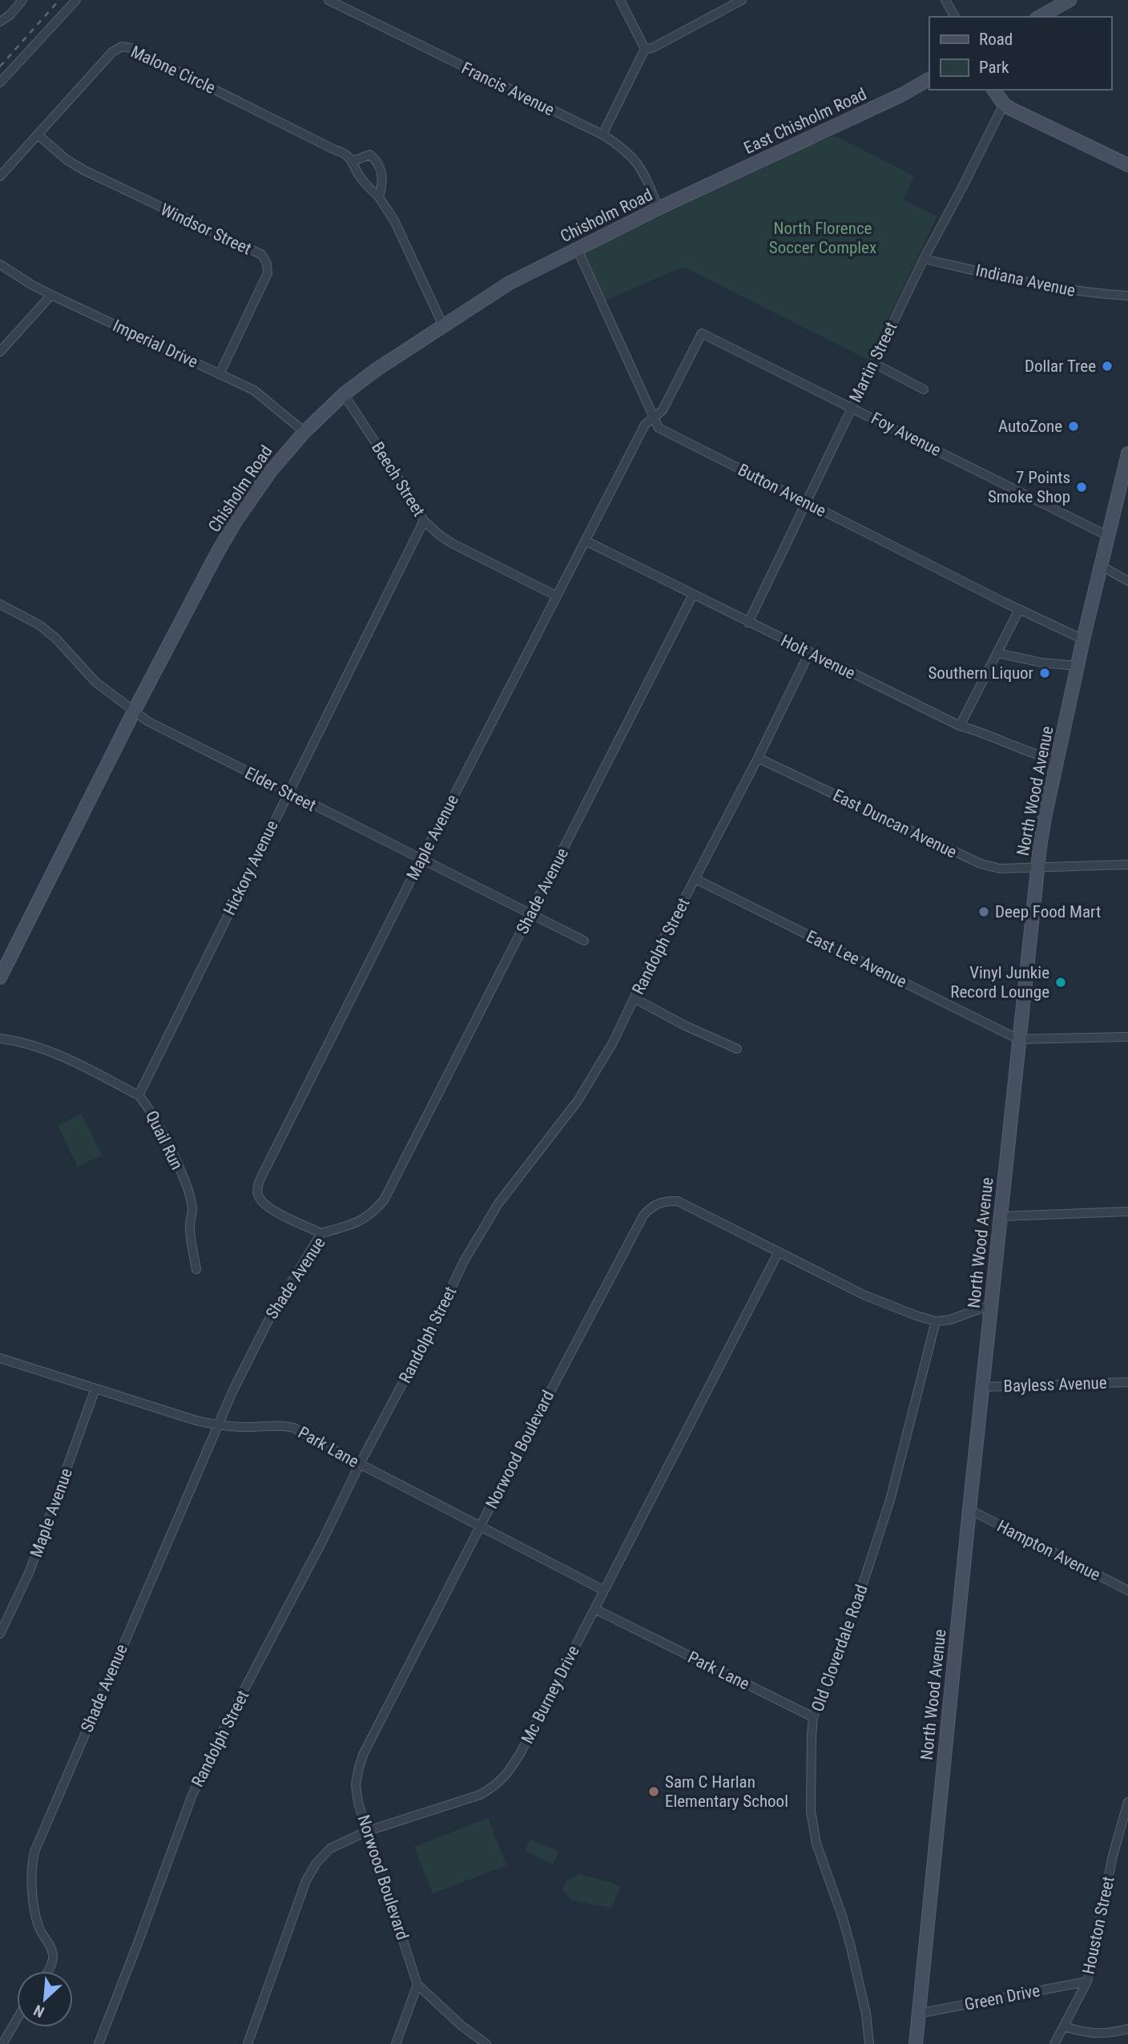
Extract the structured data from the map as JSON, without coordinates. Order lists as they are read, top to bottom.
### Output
{
  "streets": {
    "main road": ["East Chisholm Road", "Chisholm Road", "North Wood Avenue"],
    "street": [
      "Malone Circle",
      "Francis Avenue",
      "Windsor Street",
      "Indiana Avenue",
      "Imperial Drive",
      "Martin Street",
      "Foy Avenue",
      "Beech Street",
      "Button Avenue",
      "Holt Avenue",
      "Elder Street",
      "East Duncan Avenue",
      "Maple Avenue",
      "Hickory Avenue",
      "Shade Avenue",
      "Randolph Street",
      "East Lee Avenue",
      "Quail Run",
      "Bayless Avenue",
      "Park Lane",
      "Norwood Boulevard",
      "Hampton Avenue",
      "Old Cloverdale Road",
      "Mc Burney Drive",
      "Houston Street",
      "Green Drive"
    ]
  },
  "crossings": [
    ["Malone Circle", "Chisholm Road"],
    ["Malone Circle", "Windsor Street"],
    ["Francis Avenue", "Chisholm Road"],
    ["East Chisholm Road", "Chisholm Road"],
    ["Chisholm Road", "Imperial Drive"],
    ["Chisholm Road", "Beech Street"],
    ["Chisholm Road", "Button Avenue"],
    ["Chisholm Road", "Elder Street"],
    ["Windsor Street", "Imperial Drive"],
    ["Indiana Avenue", "Martin Street"],
    ["Martin Street", "Foy Avenue"],
    ["Martin Street", "Button Avenue"],
    ["Martin Street", "Holt Avenue"],
    ["Foy Avenue", "Button Avenue"],
    ["Foy Avenue", "North Wood Avenue"],
    ["Foy Avenue", "Maple Avenue"],
    ["Beech Street", "Maple Avenue"],
    ["Beech Street", "Hickory Avenue"],
    ["Button Avenue", "North Wood Avenue"],
    ["Button Avenue", "Maple Avenue"],
    ["Holt Avenue", "North Wood Avenue"],
    ["Holt Avenue", "Maple Avenue"],
    ["Holt Avenue", "Shade Avenue"],
    ["Holt Avenue", "Randolph Street"],
    ["Elder Street", "Maple Avenue"],
    ["Elder Street", "Hickory Avenue"],
    ["Elder Street", "Shade Avenue"],
    ["North Wood Avenue", "East Duncan Avenue"],
    ["North Wood Avenue", "East Lee Avenue"],
    ["North Wood Avenue", "Bayless Avenue"],
    ["North Wood Avenue", "Hampton Avenue"],
    ["North Wood Avenue", "Green Drive"],
    ["East Duncan Avenue", "Randolph Street"],
    ["Maple Avenue", "Shade Avenue"],
    ["Maple Avenue", "Park Lane"],
    ["Hickory Avenue", "Quail Run"],
    ["Shade Avenue", "Park Lane"],
    ["Randolph Street", "East Lee Avenue"],
    ["Randolph Street", "Park Lane"],
    ["Park Lane", "Norwood Boulevard"],
    ["Park Lane", "Old Cloverdale Road"],
    ["Park Lane", "Mc Burney Drive"],
    ["Norwood Boulevard", "Old Cloverdale Road"],
    ["Norwood Boulevard", "Mc Burney Drive"],
    ["Houston Street", "Green Drive"]
  ],
  "parks": ["North Florence Soccer Complex"],
  "places": [
    "Dollar Tree",
    "AutoZone",
    "7 Points Smoke Shop",
    "Southern Liquor",
    "Deep Food Mart",
    "Vinyl Junkie Record Lounge",
    "Sam C Harlan Elementary School"
  ],
  "legend": ["Road", "Park"],
  "north": "bottom left"
}
